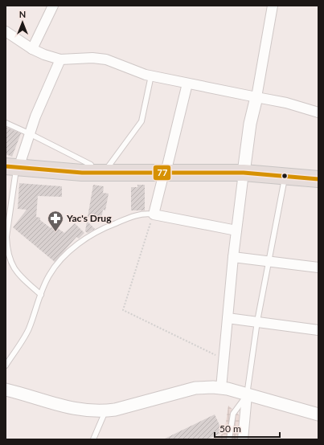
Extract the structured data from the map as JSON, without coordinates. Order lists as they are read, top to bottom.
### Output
{
  "places": {
    "pharmacy": ["Yac's Drug"]
  },
  "lines": ["transit line 77"],
  "scale_bar": "50 m",
  "north": "top"
}
